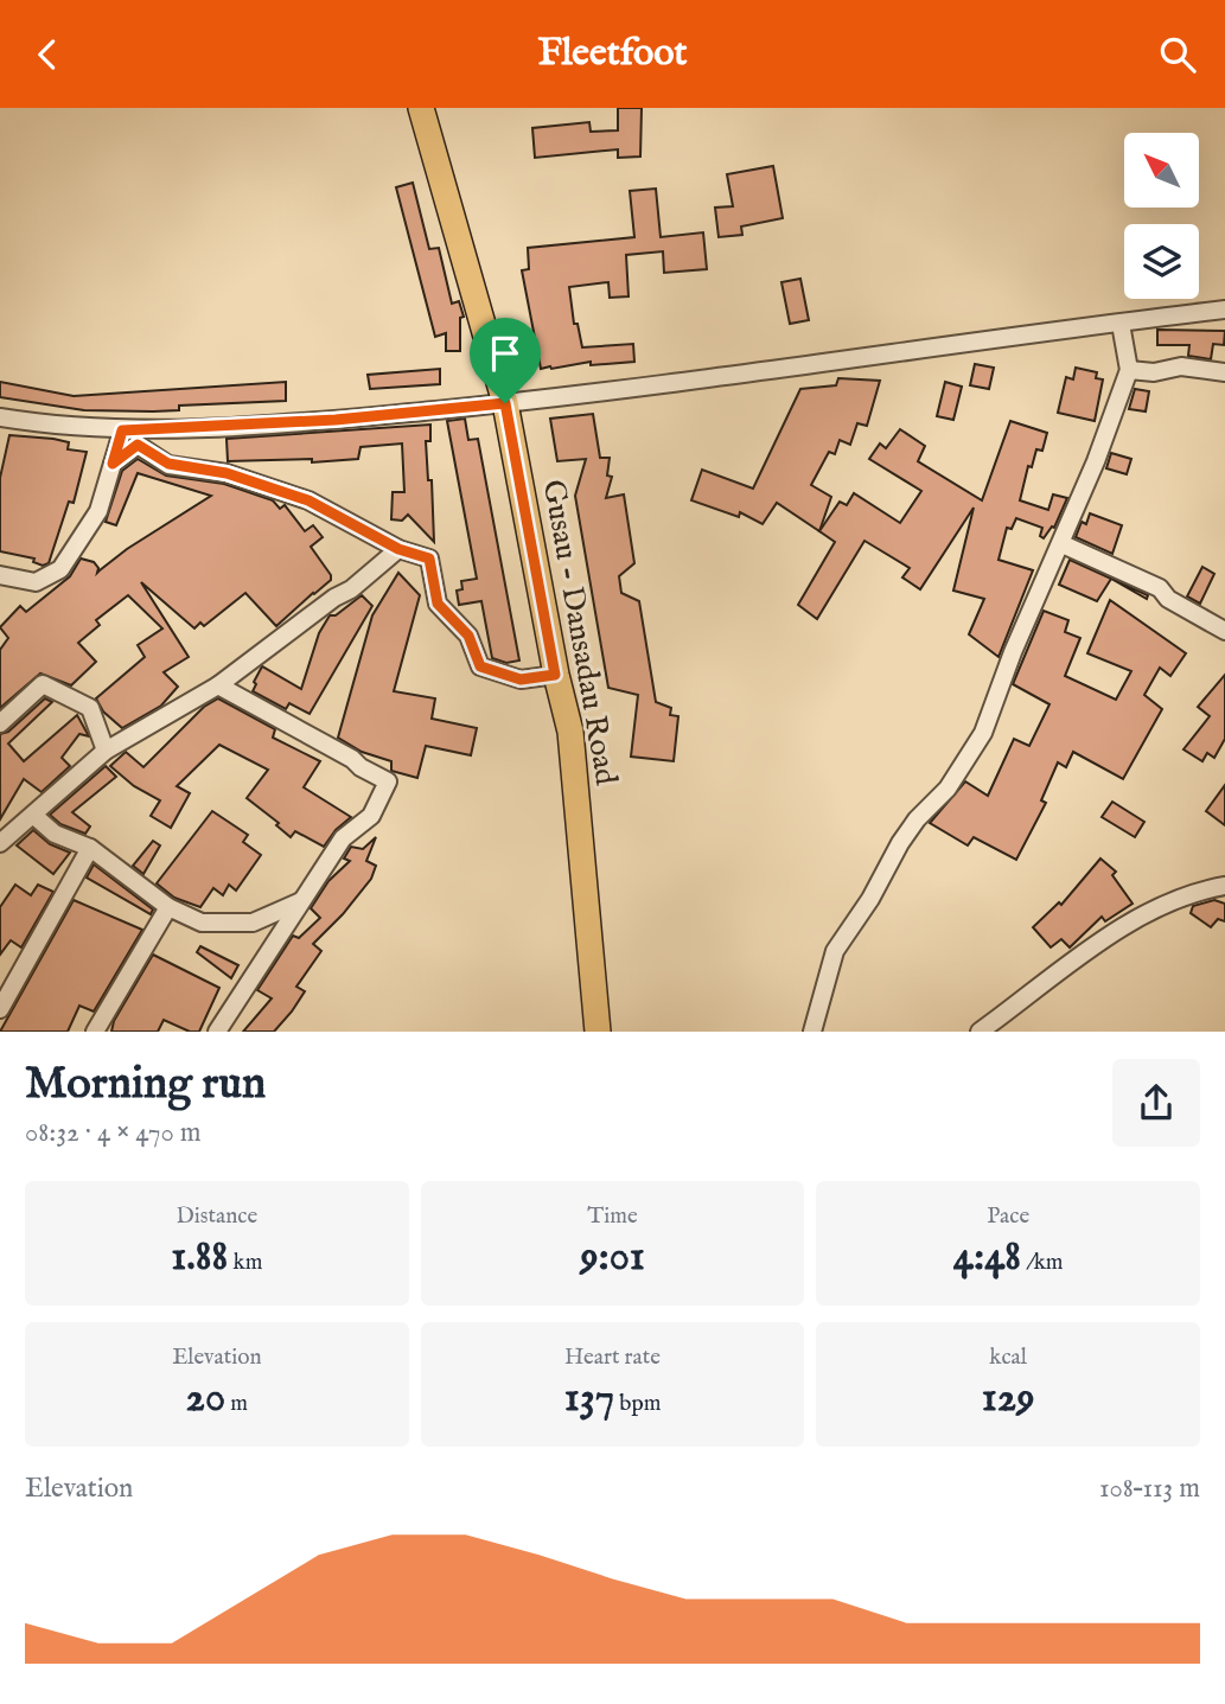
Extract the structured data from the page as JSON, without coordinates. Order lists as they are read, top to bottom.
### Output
{
  "streets": {
    "main road": ["Gusau - Dansadau Road"]
  },
  "north": "top left",
  "page": {
    "header": "Fleetfoot",
    "heading": ["Morning run", "08:32 · 4 × 470 m"],
    "stats": [
      ["Distance", "1.88 km"],
      ["Time", "9:01"],
      ["Pace", "4:48 /km"],
      ["Elevation", "20 m"],
      ["Heart rate", "137 bpm"],
      ["kcal", "129"]
    ],
    "chart": ["Elevation", "108–113 m"]
  }
}
